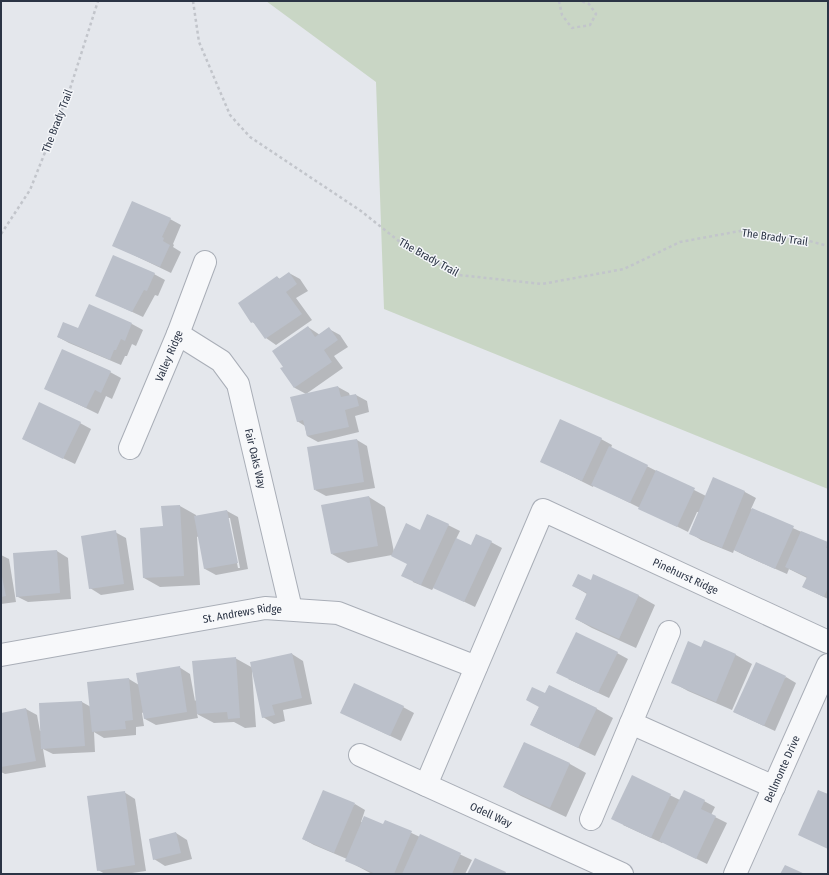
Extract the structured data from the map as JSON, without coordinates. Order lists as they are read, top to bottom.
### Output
{
  "streets": {
    "street": [
      "Valley Ridge",
      "Fair Oaks Way",
      "Pinehurst Ridge",
      "St. Andrews Ridge",
      "Bellmonte Drive",
      "Odell Way"
    ],
    "path": ["The Brady Trail"]
  },
  "crossings": [
    ["Valley Ridge", "Fair Oaks Way"],
    ["Fair Oaks Way", "St. Andrews Ridge"],
    ["Pinehurst Ridge", "St. Andrews Ridge"]
  ]
}
